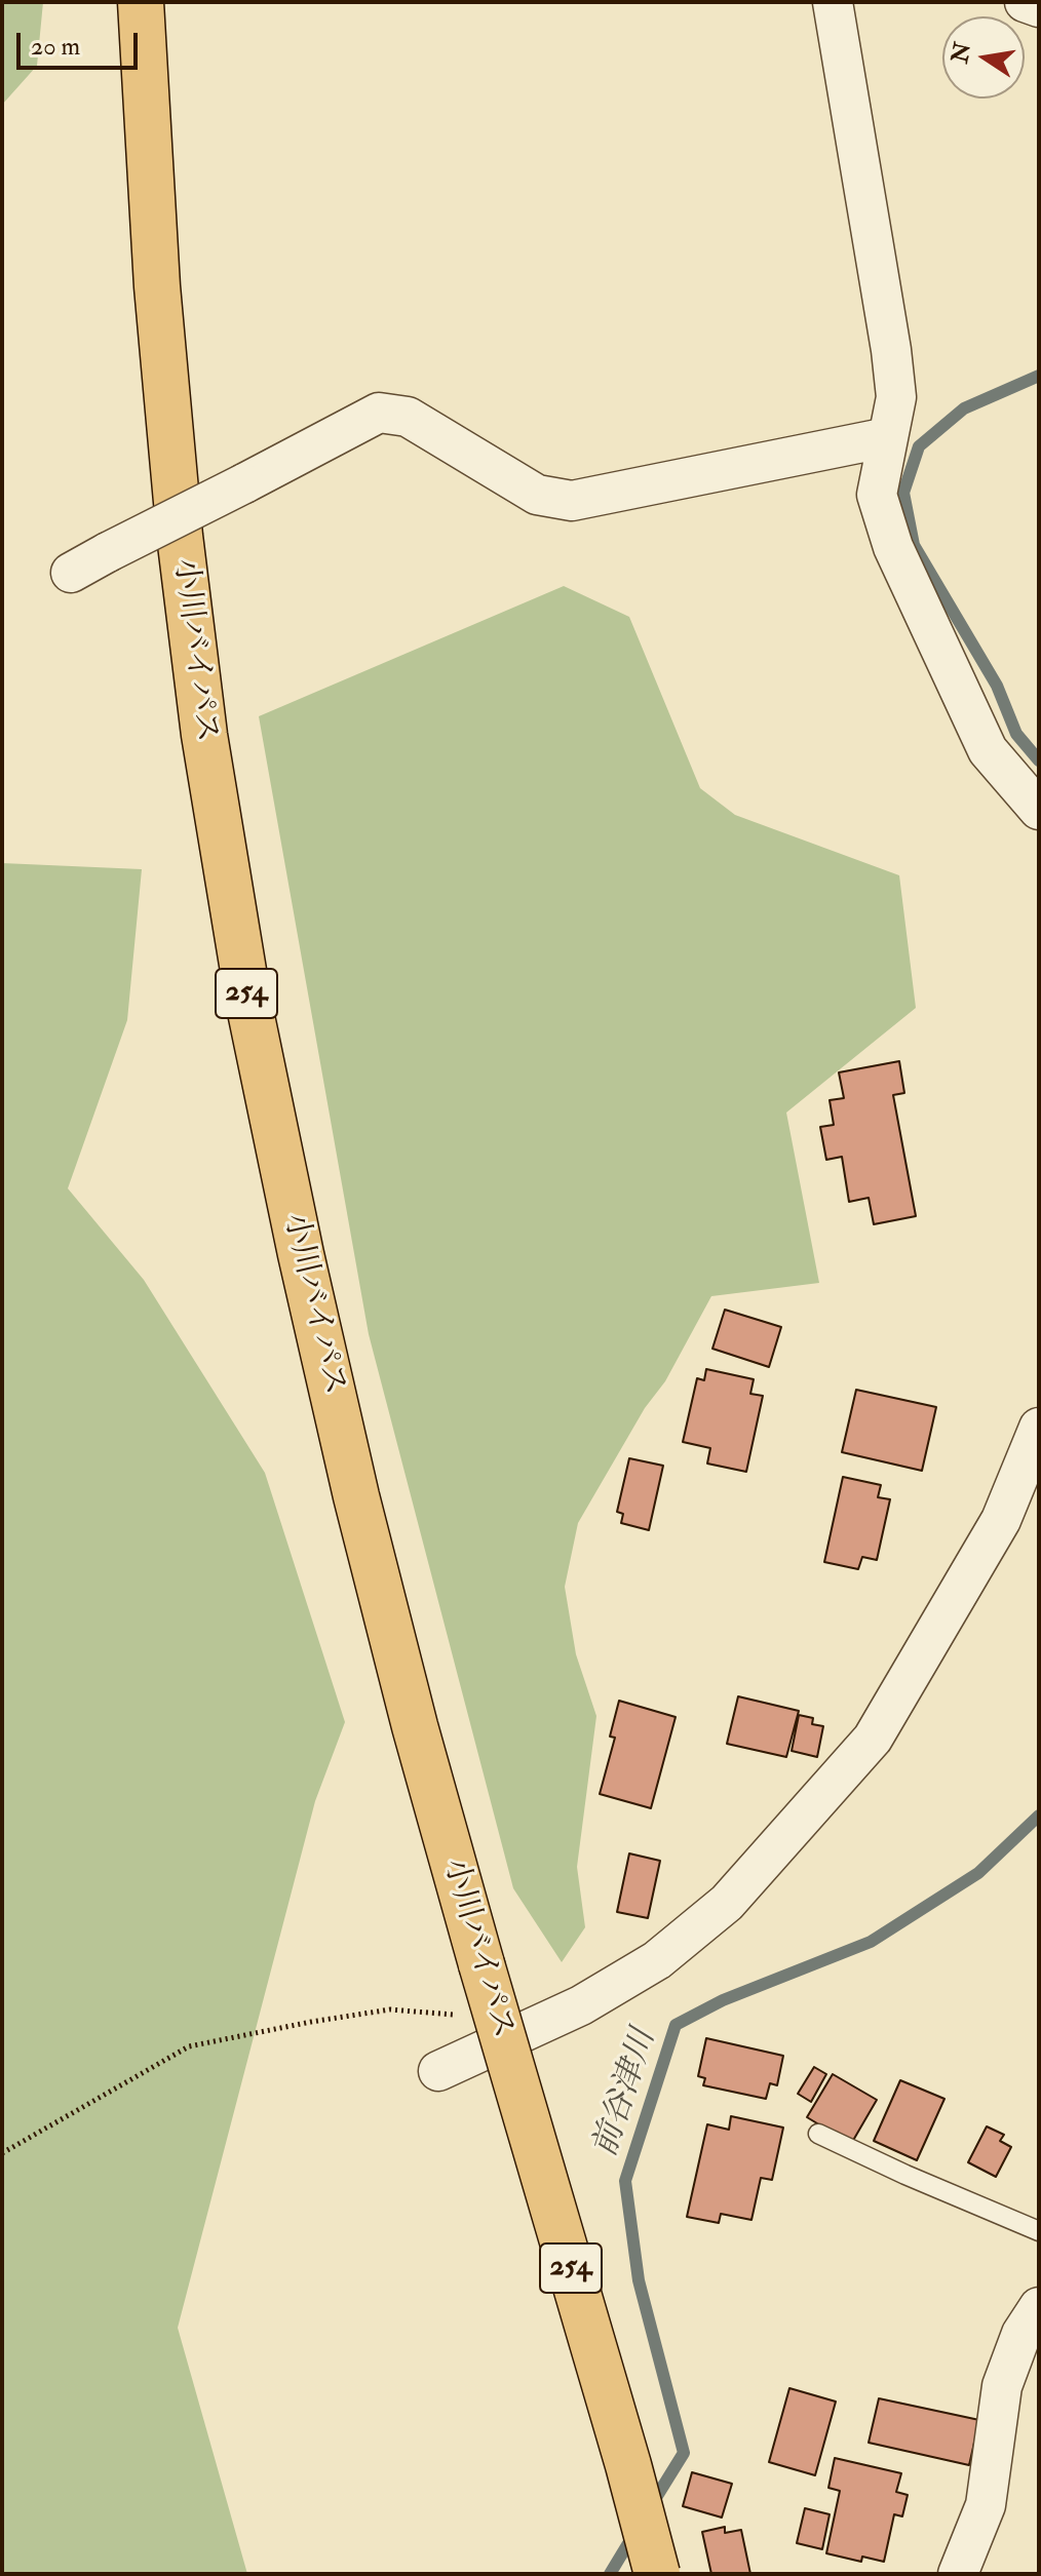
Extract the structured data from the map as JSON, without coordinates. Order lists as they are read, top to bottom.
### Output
{
  "streets": {
    "highway": ["小川バイパス", "254"]
  },
  "water": ["前谷津川"],
  "scale_bar": "20 m",
  "north": "left"
}
